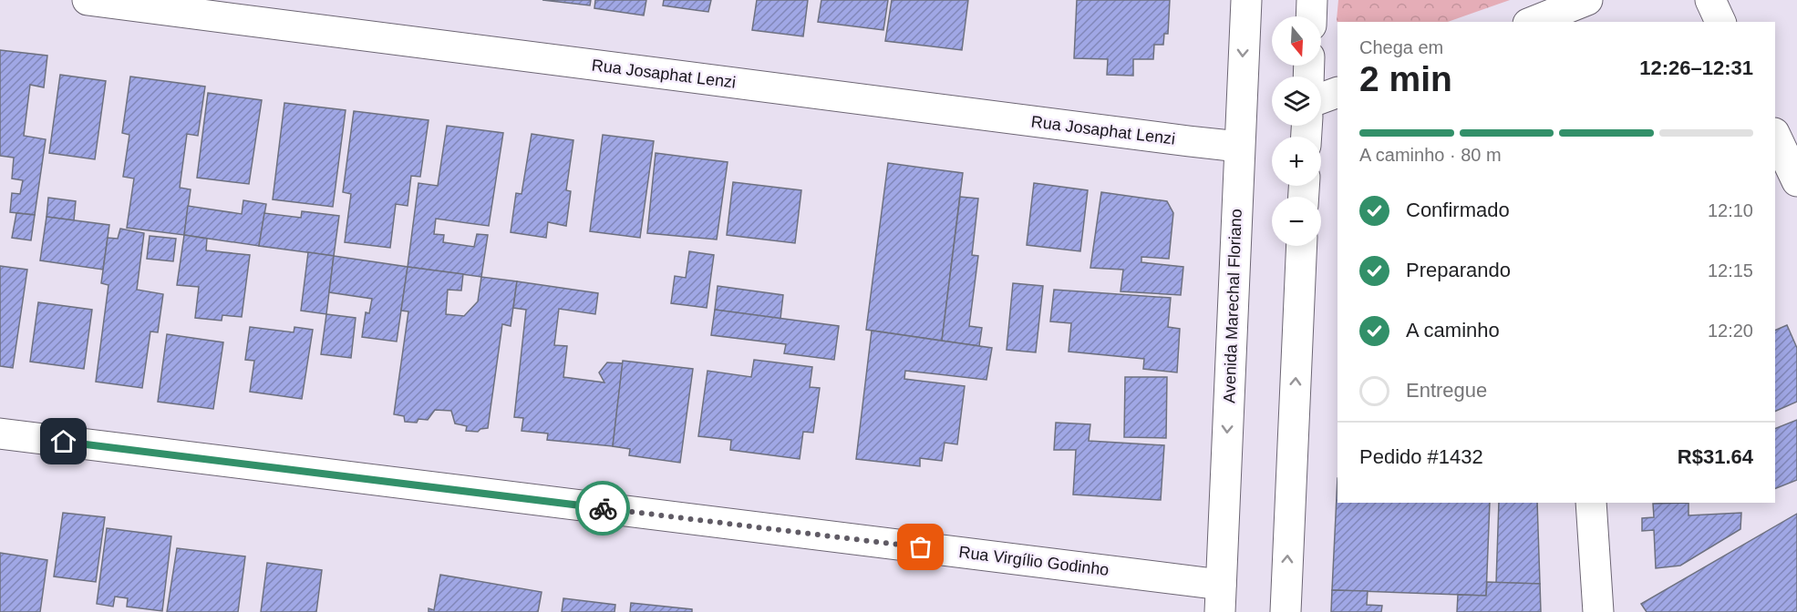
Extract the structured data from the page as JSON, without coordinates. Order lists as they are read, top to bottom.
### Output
{
  "streets": {
    "street": ["Rua Josaphat Lenzi", "Avenida Marechal Floriano", "Rua Virgílio Godinho"]
  },
  "crossings": [
    ["Rua Josaphat Lenzi", "Avenida Marechal Floriano"],
    ["Avenida Marechal Floriano", "Rua Virgílio Godinho"]
  ],
  "north": "bottom",
  "page": {
    "map_buttons": ["+", "−"],
    "heading": ["2 min", "Chega em", "12:26–12:31"],
    "panel": ["Pedido #1432", "R$31.64"],
    "bar": "A caminho · 80 m",
    "list": [
      ["Confirmado", "12:10"],
      ["Preparando", "12:15"],
      ["A caminho", "12:20"],
      "Entregue"
    ]
  }
}
